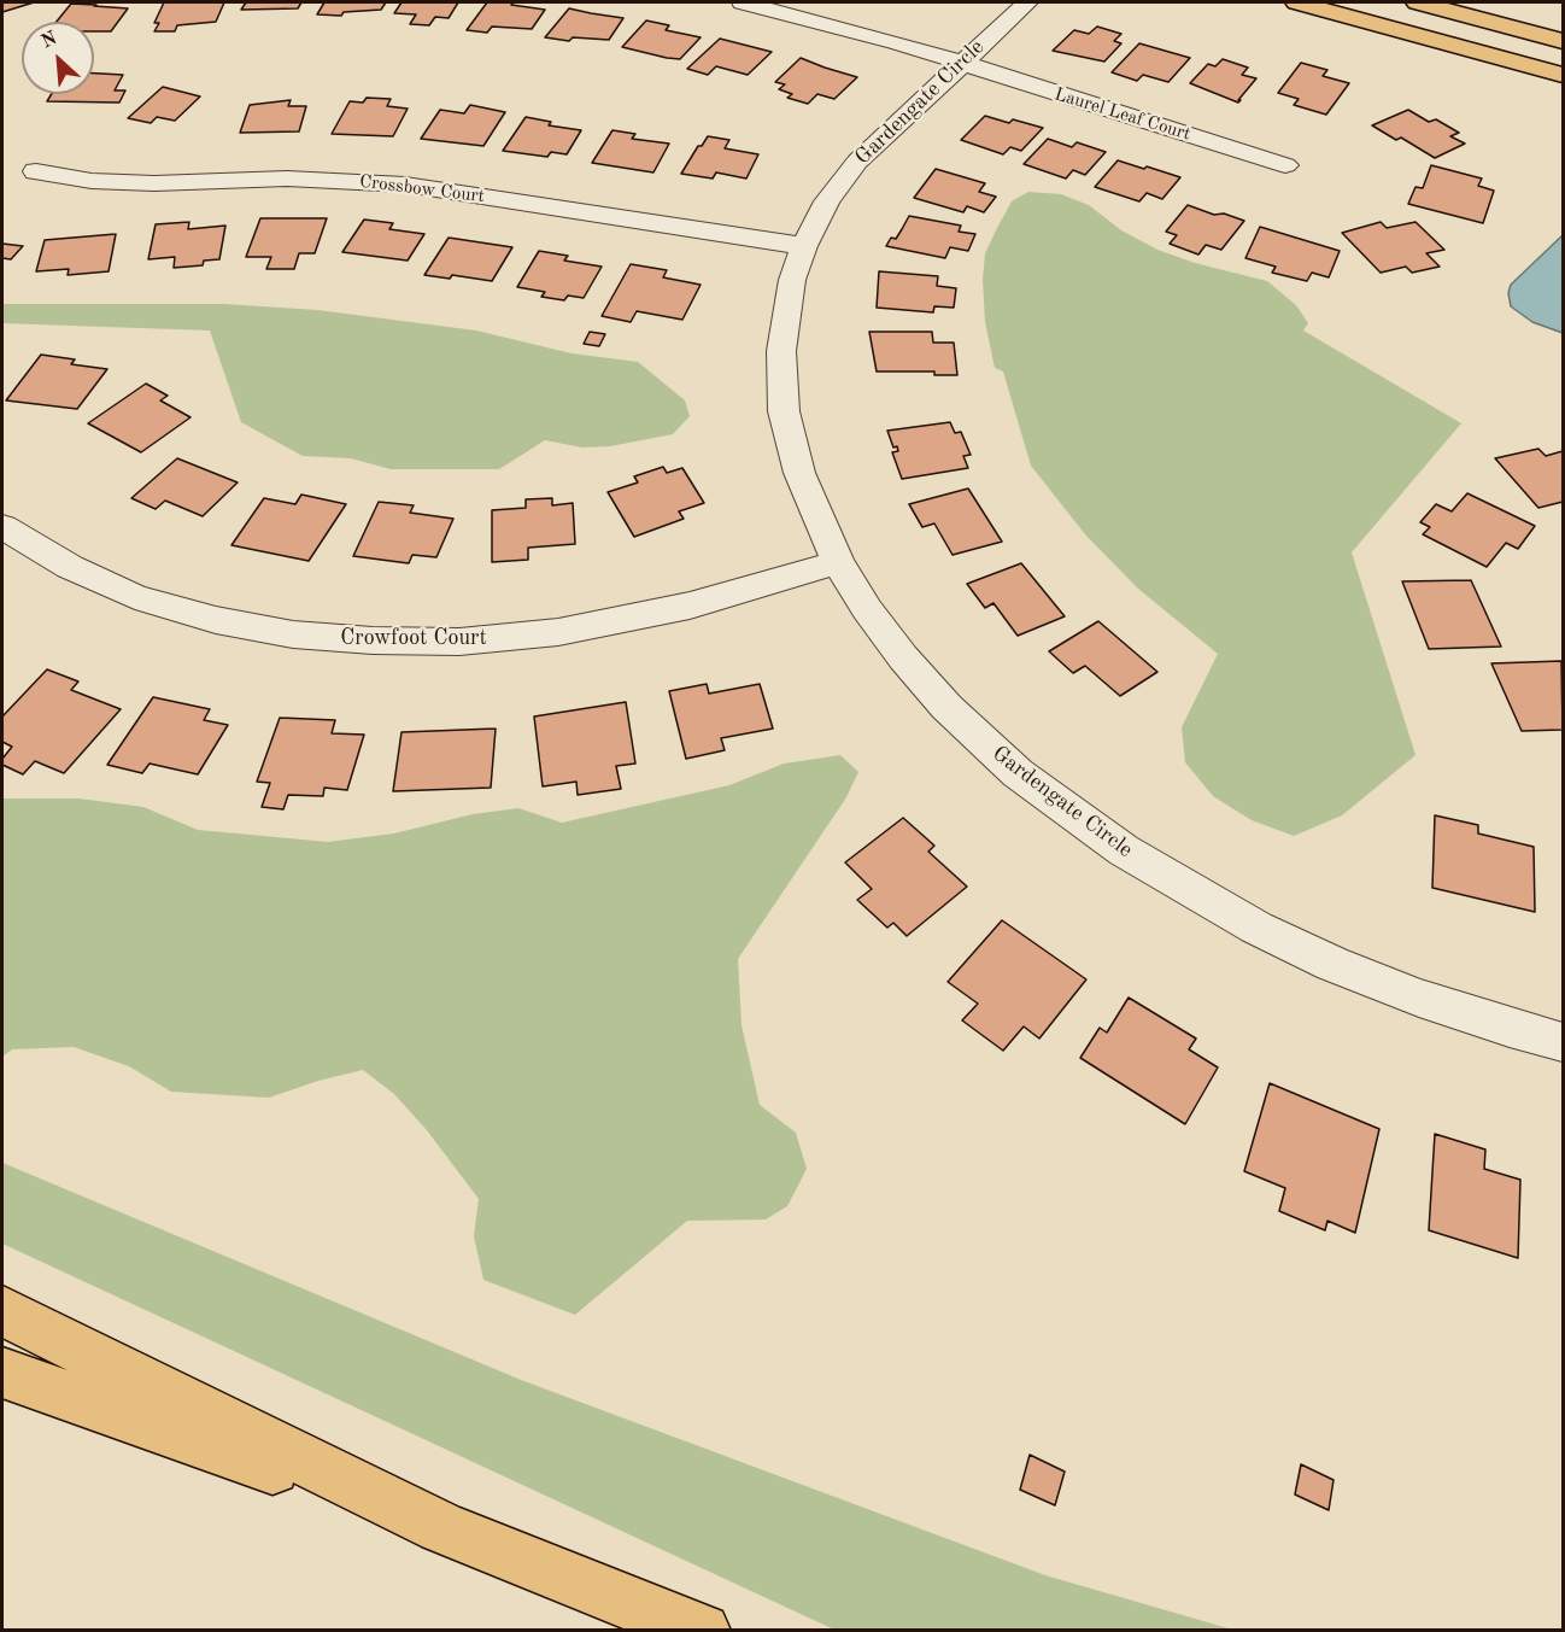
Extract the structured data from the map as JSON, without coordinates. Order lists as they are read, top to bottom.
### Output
{
  "streets": {
    "street": [
      "Gardengate Circle",
      "Laurel Leaf Court",
      "Crossbow Court",
      "Crowfoot Court"
    ]
  },
  "crossings": [
    ["Gardengate Circle", "Laurel Leaf Court"],
    ["Gardengate Circle", "Crossbow Court"],
    ["Gardengate Circle", "Crowfoot Court"]
  ],
  "north": "top left"
}
